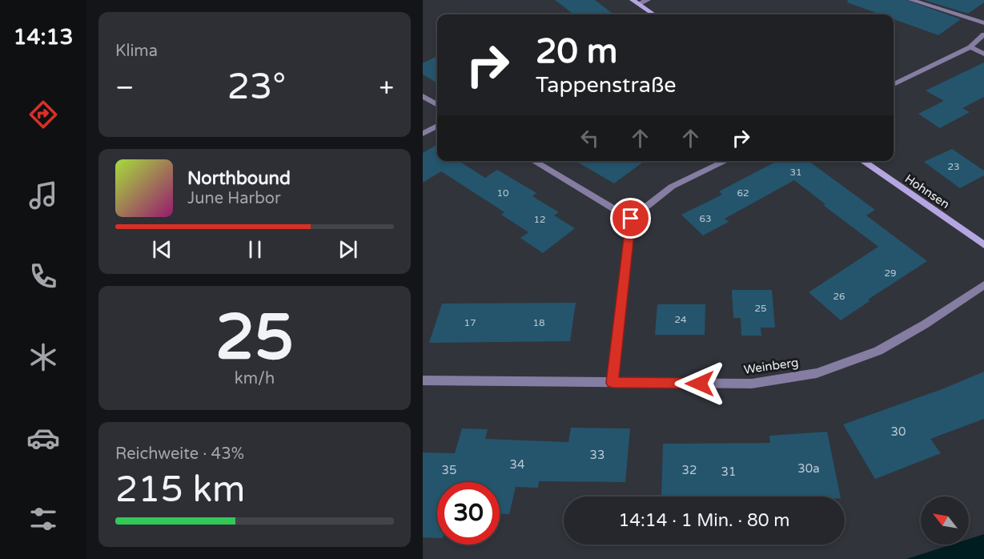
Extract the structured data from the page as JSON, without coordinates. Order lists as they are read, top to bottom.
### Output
{
  "streets": {
    "main road": ["Hohnsen"],
    "street": ["Weinberg"]
  },
  "house_numbers": [
    "23",
    "31",
    "10",
    "62",
    "63",
    "12",
    "29",
    "26",
    "25",
    "24",
    "17",
    "18",
    "30",
    "33",
    "34",
    "30a",
    "35",
    "32",
    "31"
  ],
  "north": "top left",
  "page": {
    "tabs": "14:13",
    "tile": [
      "Klima",
      ["25", "km/h"],
      ["Reichweite · 43%", "215 km"]
    ],
    "turn": ["20 m", "Tappenstraße"],
    "heat": ["−", "23°", "+"],
    "song": ["Northbound", "June Harbor"],
    "limit": "30",
    "trip": "14:14 · 1 Min. · 80 m"
  }
}
